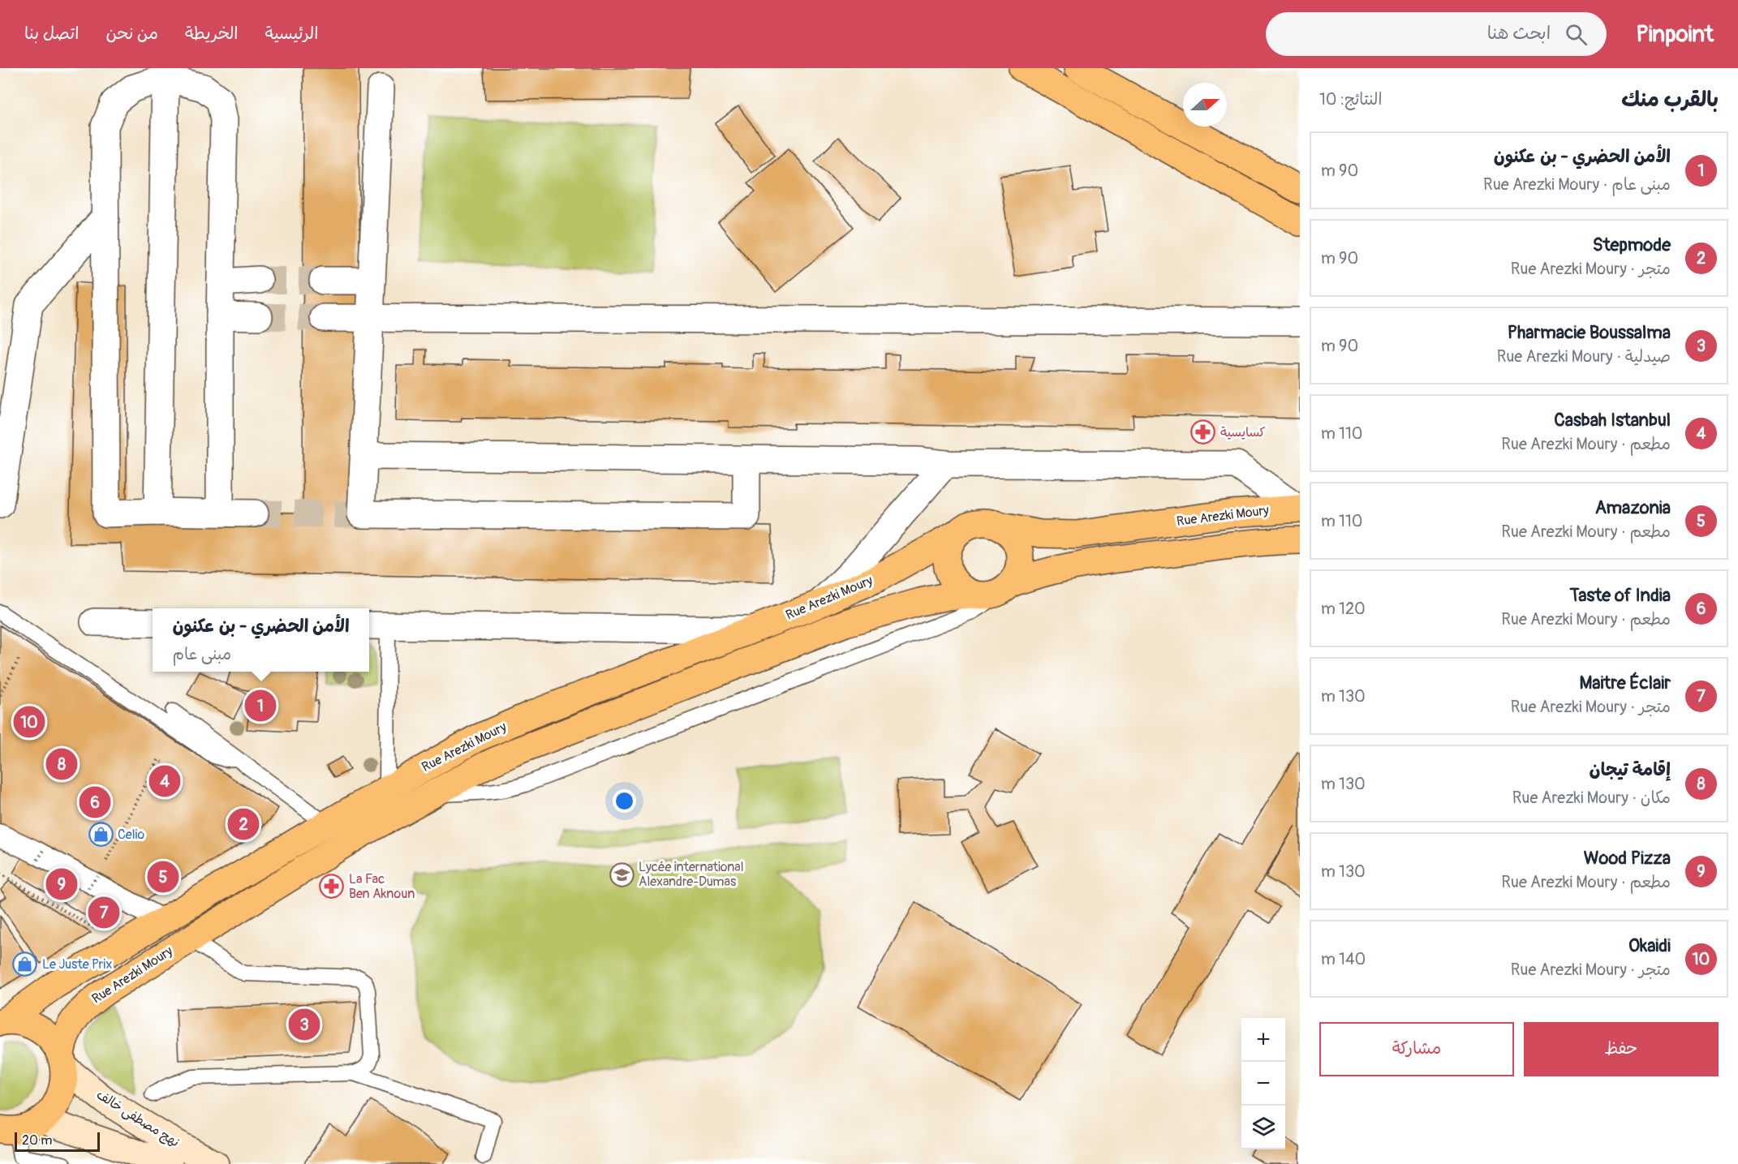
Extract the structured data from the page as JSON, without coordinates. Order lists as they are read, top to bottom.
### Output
{
  "streets": {
    "main road": ["Rue Arezki Moury", "نهج مصطفى خالف"]
  },
  "crossings": [
    ["Rue Arezki Moury", "نهج مصطفى خالف"]
  ],
  "places": {
    "pharmacy": ["كسايسية", "La Fac Ben Aknoun"],
    "shop": ["Celio", "Le Juste Prix"],
    "school or university": ["Lycée international Alexandre-Dumas"]
  },
  "scale_bar": "20 m",
  "north": "right",
  "page": {
    "header": "Pinpoint",
    "search": "ابحث هنا",
    "nav": [
      "الرئيسية",
      "الخريطة",
      "من نحن",
      "اتصل بنا"
    ],
    "heading": ["بالقرب منك", "النتائج: 10"],
    "list": [
      {
        "mark": "1",
        "name": "الأمن الحضري - بن عكنون",
        "note": "مبنى عام · Rue Arezki Moury",
        "value": "90 m"
      },
      {
        "mark": "2",
        "name": "Stepmode",
        "note": "متجر · Rue Arezki Moury",
        "value": "90 m"
      },
      {
        "mark": "3",
        "name": "Pharmacie Boussalma",
        "note": "صيدلية · Rue Arezki Moury",
        "value": "90 m"
      },
      {
        "mark": "4",
        "name": "Casbah Istanbul",
        "note": "مطعم · Rue Arezki Moury",
        "value": "110 m"
      },
      {
        "mark": "5",
        "name": "Amazonia",
        "note": "مطعم · Rue Arezki Moury",
        "value": "110 m"
      },
      {
        "mark": "6",
        "name": "Taste of India",
        "note": "مطعم · Rue Arezki Moury",
        "value": "120 m"
      },
      {
        "mark": "7",
        "name": "Maitre Éclair",
        "note": "متجر · Rue Arezki Moury",
        "value": "130 m"
      },
      {
        "mark": "8",
        "name": "إقامة تيجان",
        "note": "مكان · Rue Arezki Moury",
        "value": "130 m"
      },
      {
        "mark": "9",
        "name": "Wood Pizza",
        "note": "مطعم · Rue Arezki Moury",
        "value": "130 m"
      },
      {
        "mark": "10",
        "name": "Okaidi",
        "note": "متجر · Rue Arezki Moury",
        "value": "140 m"
      }
    ],
    "popup": ["الأمن الحضري - بن عكنون", "مبنى عام"],
    "pins": [
      "1",
      "10",
      "8",
      "4",
      "6",
      "2",
      "5",
      "9",
      "7",
      "3"
    ],
    "buttons": ["حفظ", "مشاركة"],
    "map_buttons": ["+", "−"],
    "scale": "20 m"
  }
}
